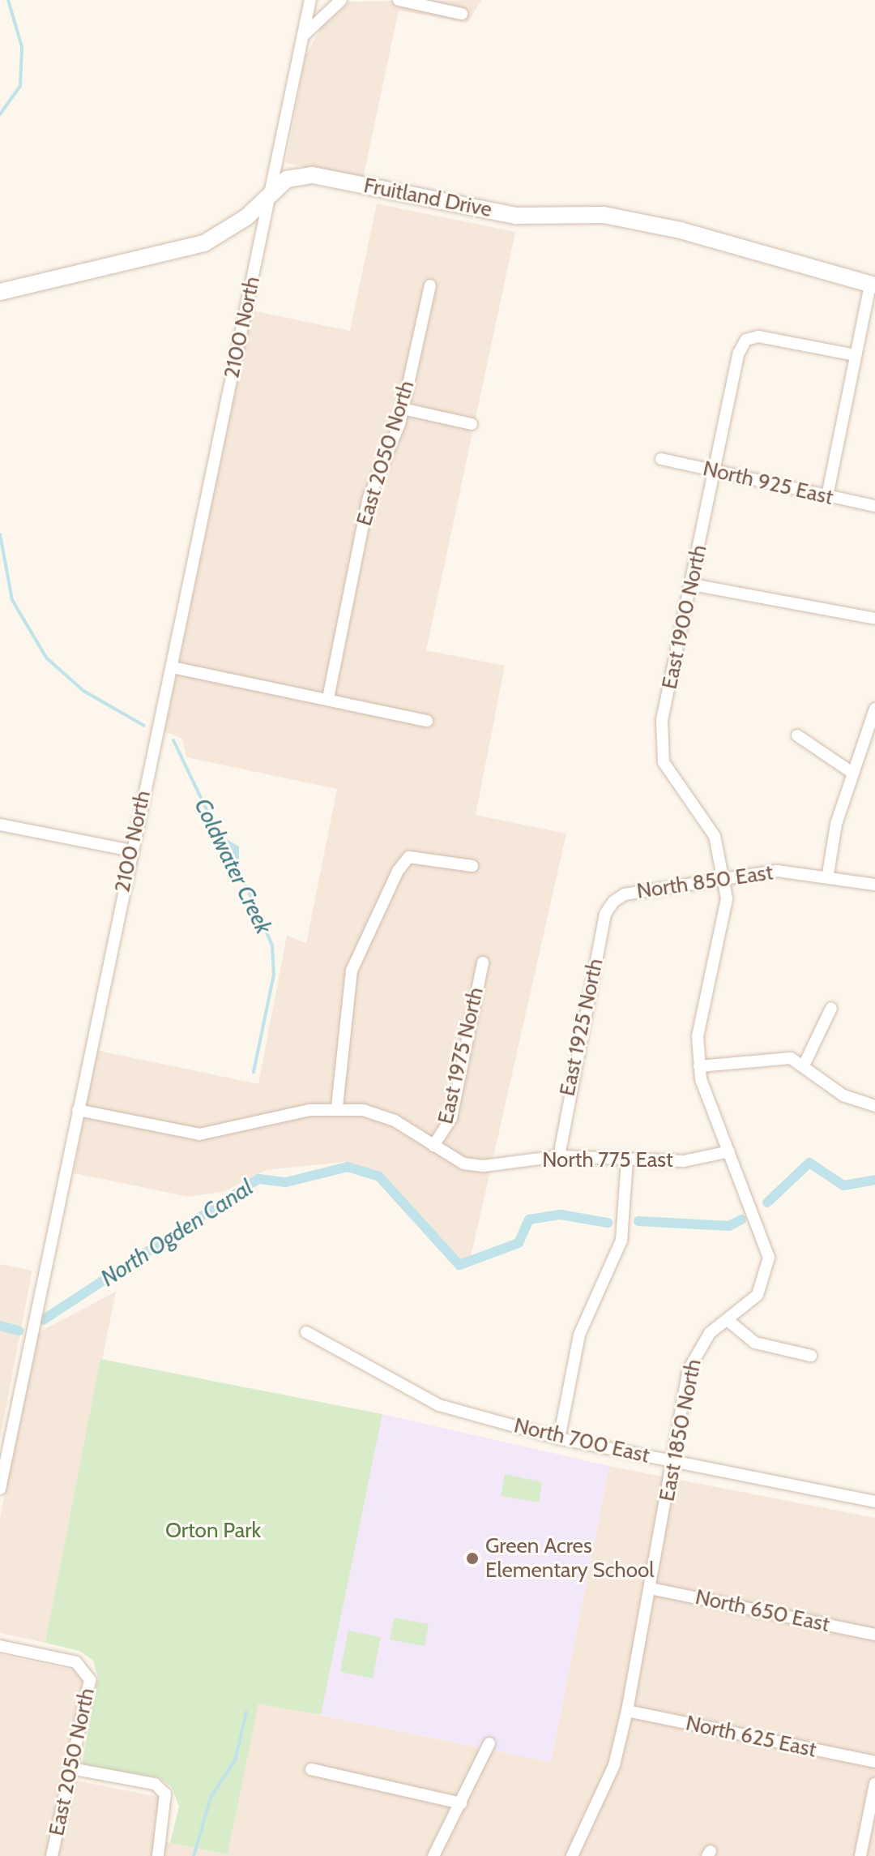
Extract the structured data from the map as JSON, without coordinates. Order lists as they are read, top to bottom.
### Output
{
  "streets": {
    "street": [
      "Fruitland Drive",
      "2100 North",
      "East 2050 North",
      "North 925 East",
      "East 1900 North",
      "North 850 East",
      "East 1925 North",
      "East 1975 North",
      "North 775 East",
      "East 1850 North",
      "North 700 East",
      "North 650 East",
      "North 625 East"
    ]
  },
  "crossings": [
    ["Fruitland Drive", "2100 North"],
    ["2100 North", "North 775 East"],
    ["North 925 East", "East 1900 North"],
    ["East 1900 North", "North 850 East"],
    ["East 1900 North", "East 1850 North"],
    ["North 850 East", "East 1925 North"],
    ["North 850 East", "East 1850 North"],
    ["East 1925 North", "North 775 East"],
    ["East 1975 North", "North 775 East"],
    ["North 775 East", "East 1850 North"],
    ["East 1850 North", "North 700 East"],
    ["East 1850 North", "North 650 East"],
    ["East 1850 North", "North 625 East"]
  ],
  "water": ["Coldwater Creek", "North Ogden Canal"],
  "parks": ["Orton Park"],
  "places": ["Green Acres Elementary School"]
}
